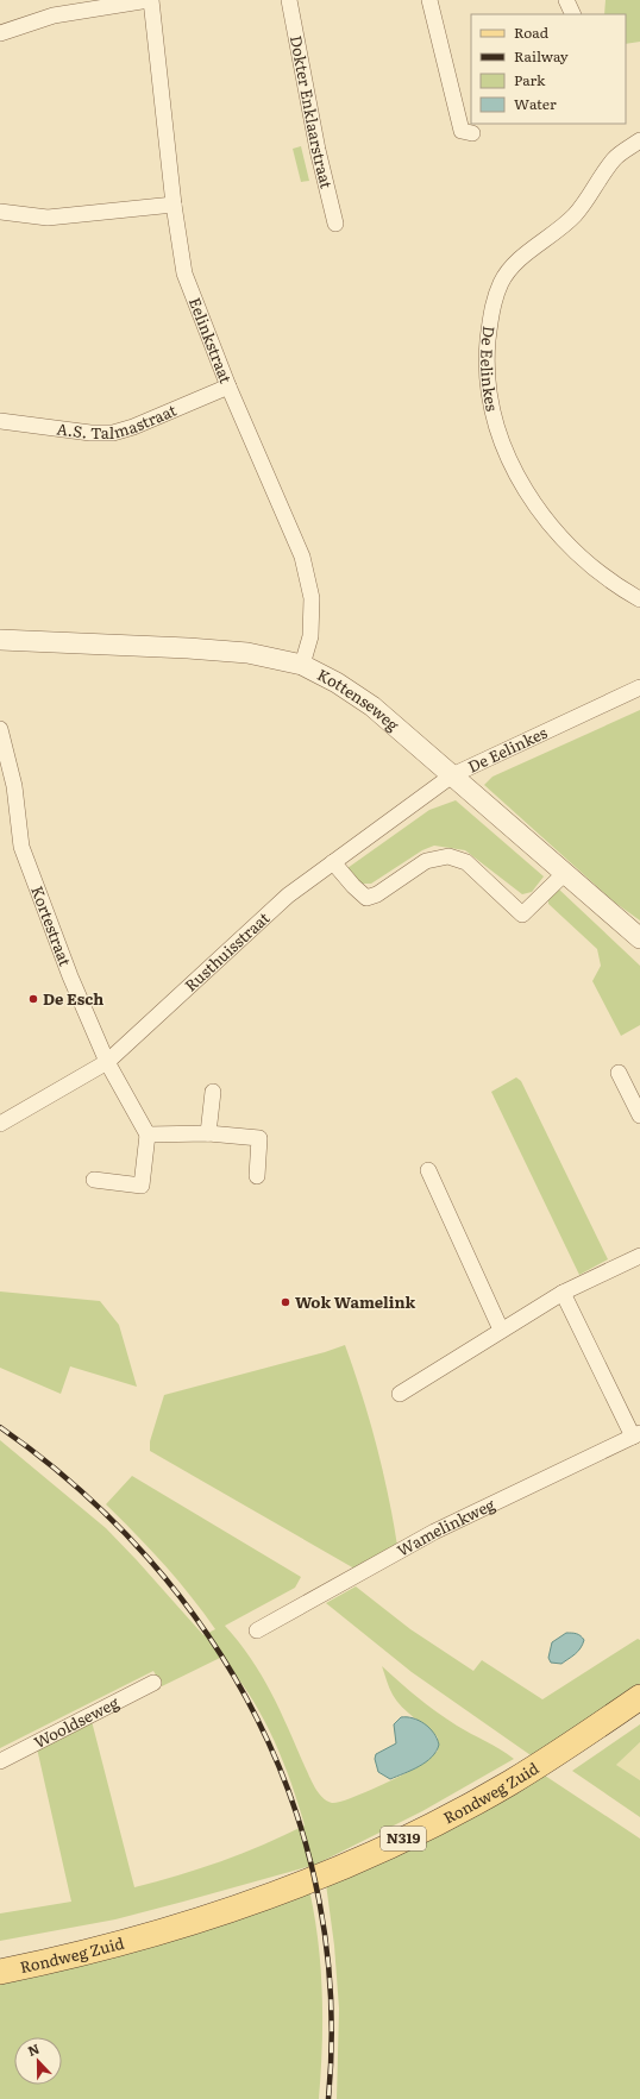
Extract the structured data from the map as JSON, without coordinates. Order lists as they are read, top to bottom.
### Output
{
  "streets": {
    "main road": ["Rondweg Zuid", "N319"],
    "street": [
      "Dokter Enklaarstraat",
      "Eelinkstraat",
      "De Eelinkes",
      "A.S. Talmastraat",
      "Kottenseweg",
      "Kortestraat",
      "Rusthuisstraat",
      "Wamelinkweg",
      "Wooldseweg"
    ]
  },
  "crossings": [
    ["Eelinkstraat", "A.S. Talmastraat"],
    ["Eelinkstraat", "Kottenseweg"],
    ["De Eelinkes", "Kottenseweg"],
    ["De Eelinkes", "Rusthuisstraat"],
    ["Kottenseweg", "Rusthuisstraat"],
    ["Kortestraat", "Rusthuisstraat"]
  ],
  "places": ["De Esch", "Wok Wamelink"],
  "legend": [
    "Road",
    "Railway",
    "Park",
    "Water"
  ],
  "north": "top"
}
